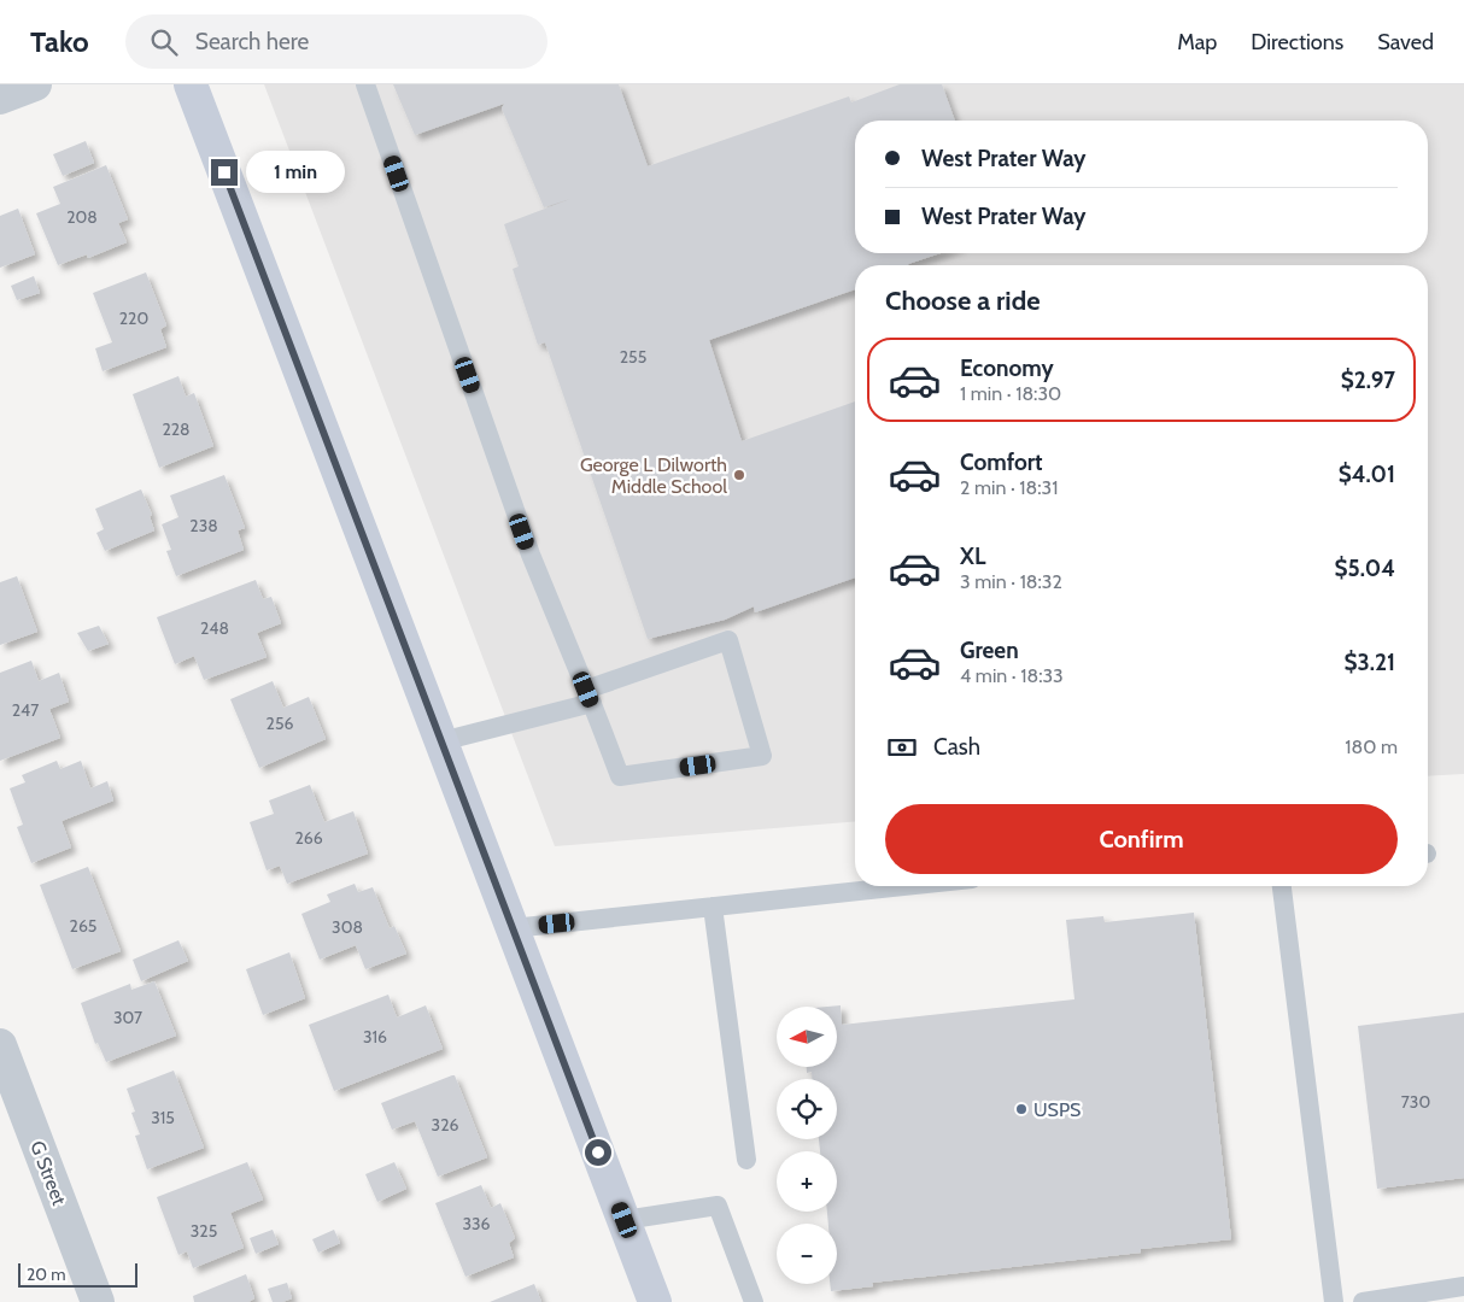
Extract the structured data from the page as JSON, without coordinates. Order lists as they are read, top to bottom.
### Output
{
  "streets": {
    "street": ["G Street"]
  },
  "places": ["George L Dilworth Middle School", "USPS"],
  "house_numbers": [
    "208",
    "220",
    "255",
    "228",
    "238",
    "248",
    "247",
    "256",
    "266",
    "265",
    "308",
    "307",
    "316",
    "730",
    "315",
    "326",
    "336",
    "325"
  ],
  "scale_bar": "20 m",
  "north": "left",
  "page": {
    "header": "Tako",
    "search": "Search here",
    "nav": ["Map", "Directions", "Saved"],
    "banner": ["West Prater Way", "West Prater Way"],
    "bubble": "1 min",
    "heading": "Choose a ride",
    "list": [
      {
        "name": "Economy",
        "note": "1 min · 18:30",
        "value": "$2.97"
      },
      {
        "name": "Comfort",
        "note": "2 min · 18:31",
        "value": "$4.01"
      },
      {
        "name": "XL",
        "note": "3 min · 18:32",
        "value": "$5.04"
      },
      {
        "name": "Green",
        "note": "4 min · 18:33",
        "value": "$3.21"
      }
    ],
    "pay": ["Cash", "180 m"],
    "buttons": "Confirm",
    "map_buttons": ["+", "−"],
    "scale": "20 m"
  }
}
